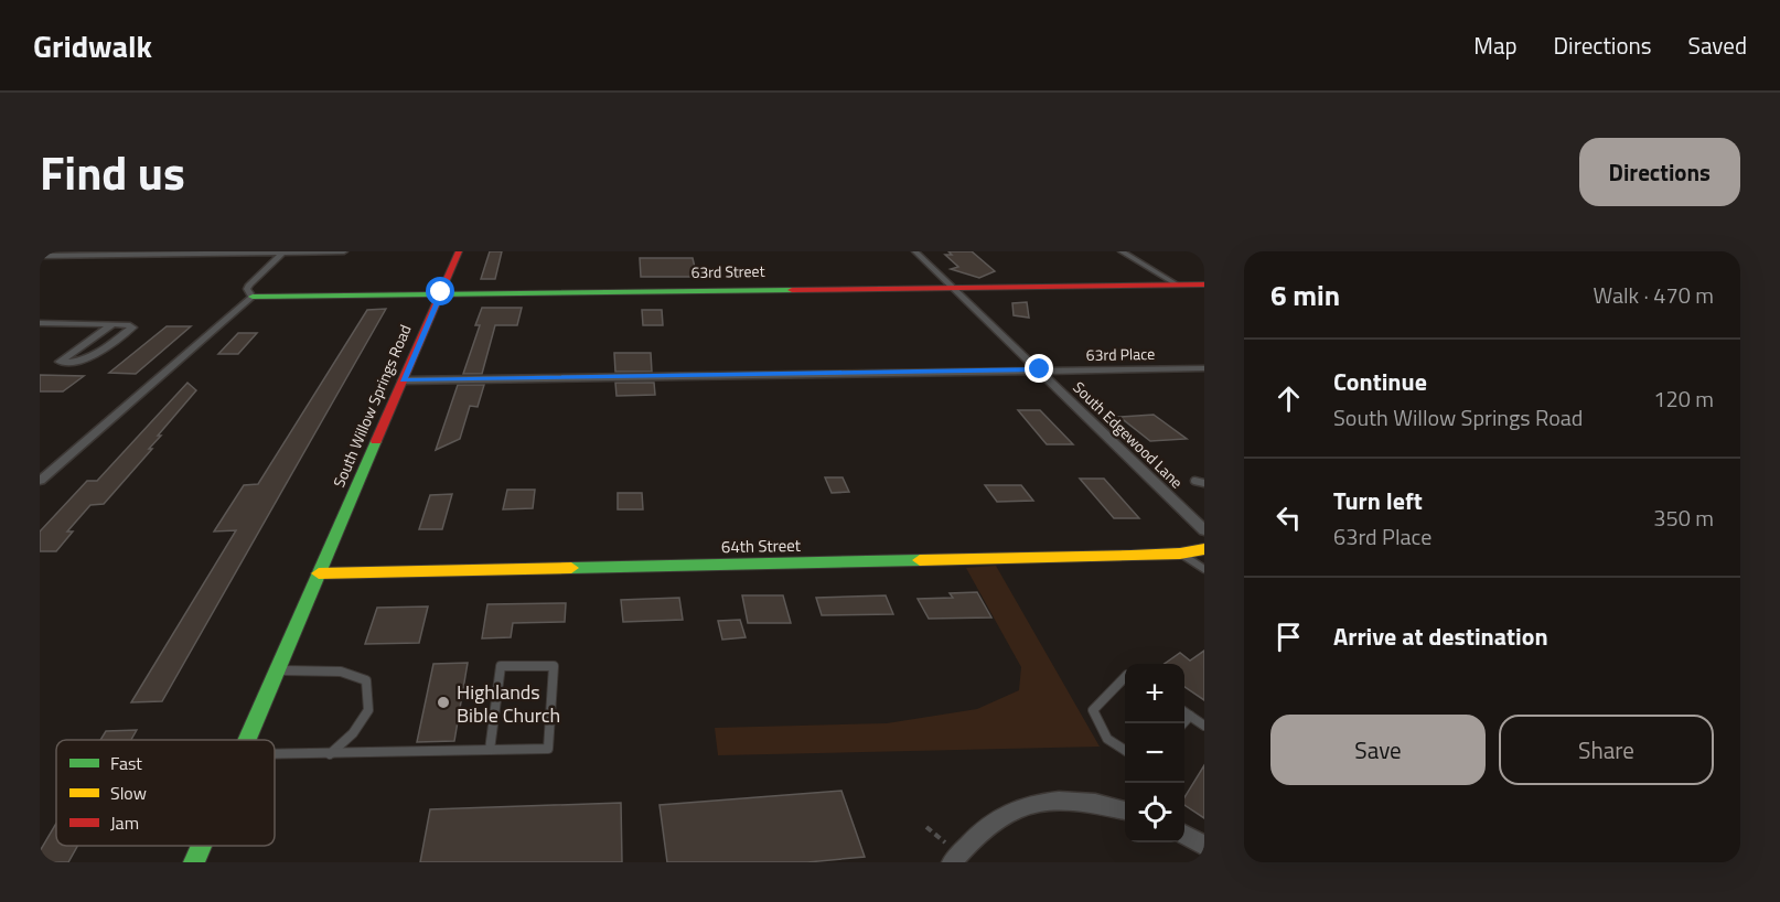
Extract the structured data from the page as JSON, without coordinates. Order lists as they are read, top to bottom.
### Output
{
  "streets": {
    "street": [
      "63rd Street",
      "63rd Place",
      "South Willow Springs Road",
      "South Edgewood Lane",
      "64th Street"
    ]
  },
  "crossings": [
    ["63rd Street", "South Willow Springs Road"],
    ["63rd Street", "South Edgewood Lane"],
    ["63rd Place", "South Willow Springs Road"],
    ["63rd Place", "South Edgewood Lane"],
    ["South Willow Springs Road", "64th Street"]
  ],
  "places": ["Highlands Bible Church"],
  "legend": ["Fast", "Slow", "Jam"],
  "page": {
    "header": "Gridwalk",
    "nav": ["Map", "Directions", "Saved"],
    "title": "Find us",
    "buttons": [
      "Directions",
      ["Save", "Share"]
    ],
    "heading": ["6 min", "Walk · 470 m"],
    "list": [
      ["Continue", "South Willow Springs Road", "120 m"],
      ["Turn left", "63rd Place", "350 m"],
      "Arrive at destination"
    ],
    "map_buttons": ["+", "−"]
  }
}
